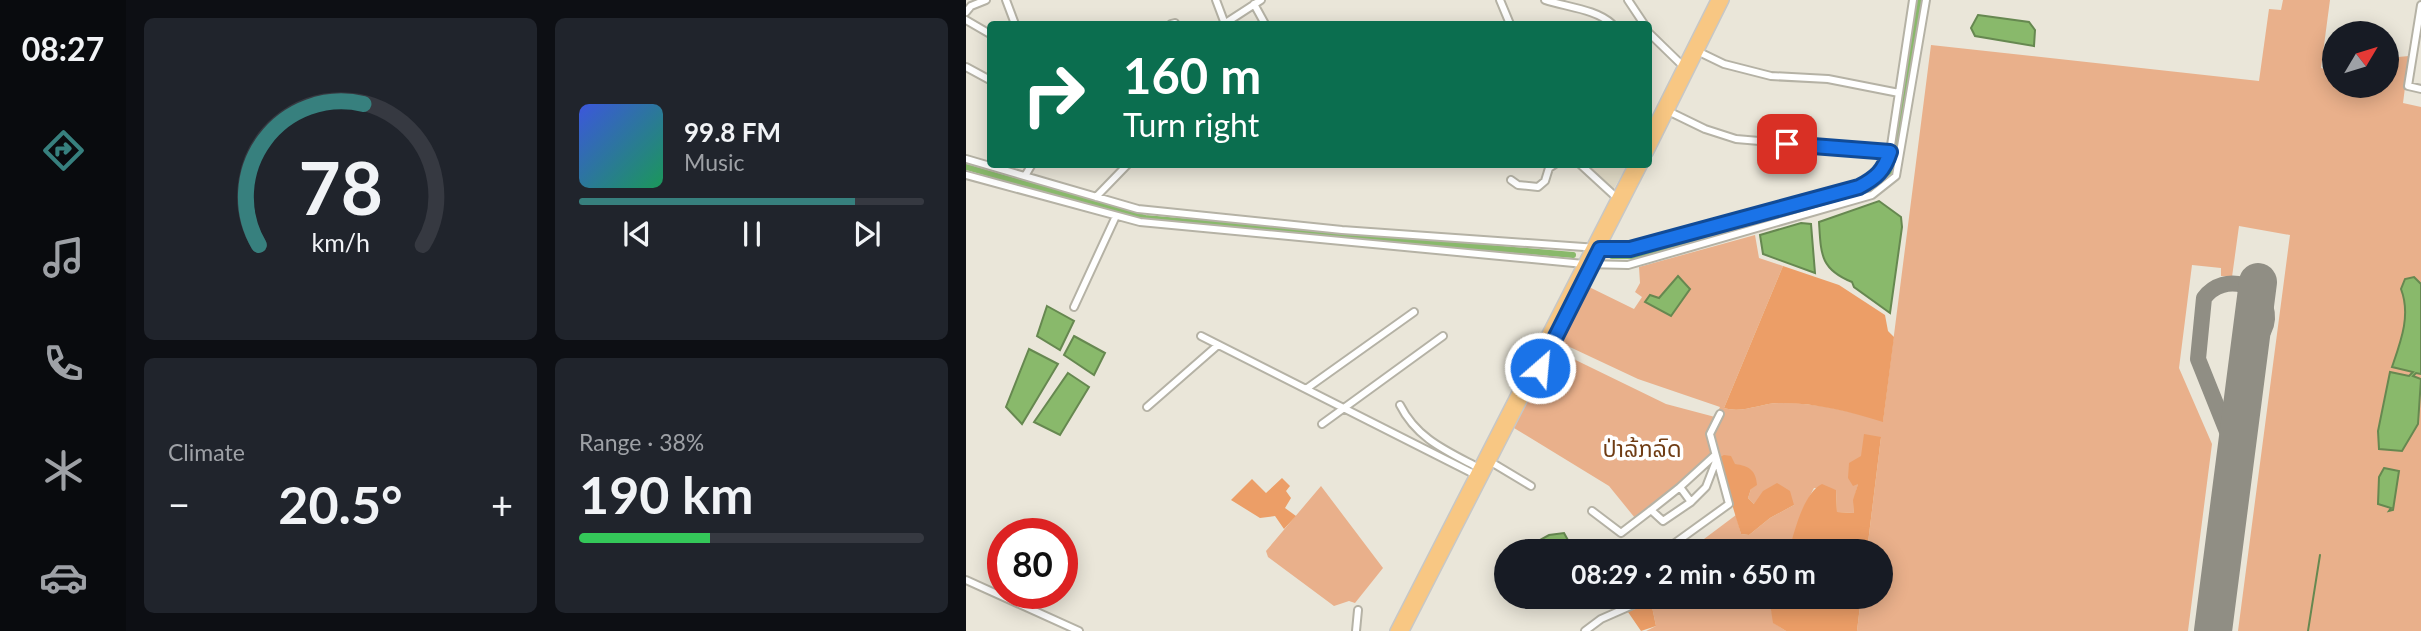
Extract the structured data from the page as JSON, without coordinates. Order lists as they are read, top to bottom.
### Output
{
  "parks": ["ປ່າລ້ກລົດ"],
  "north": "top right",
  "page": {
    "tabs": "08:27",
    "turn": ["160 m", "Turn right"],
    "song": ["99.8 FM", "Music"],
    "tile": [
      "Climate",
      ["Range · 38%", "190 km"]
    ],
    "heat": ["−", "20.5°", "+"],
    "limit": "80",
    "trip": "08:29 · 2 min · 650 m",
    "gauge": ["78", "km/h"]
  }
}
